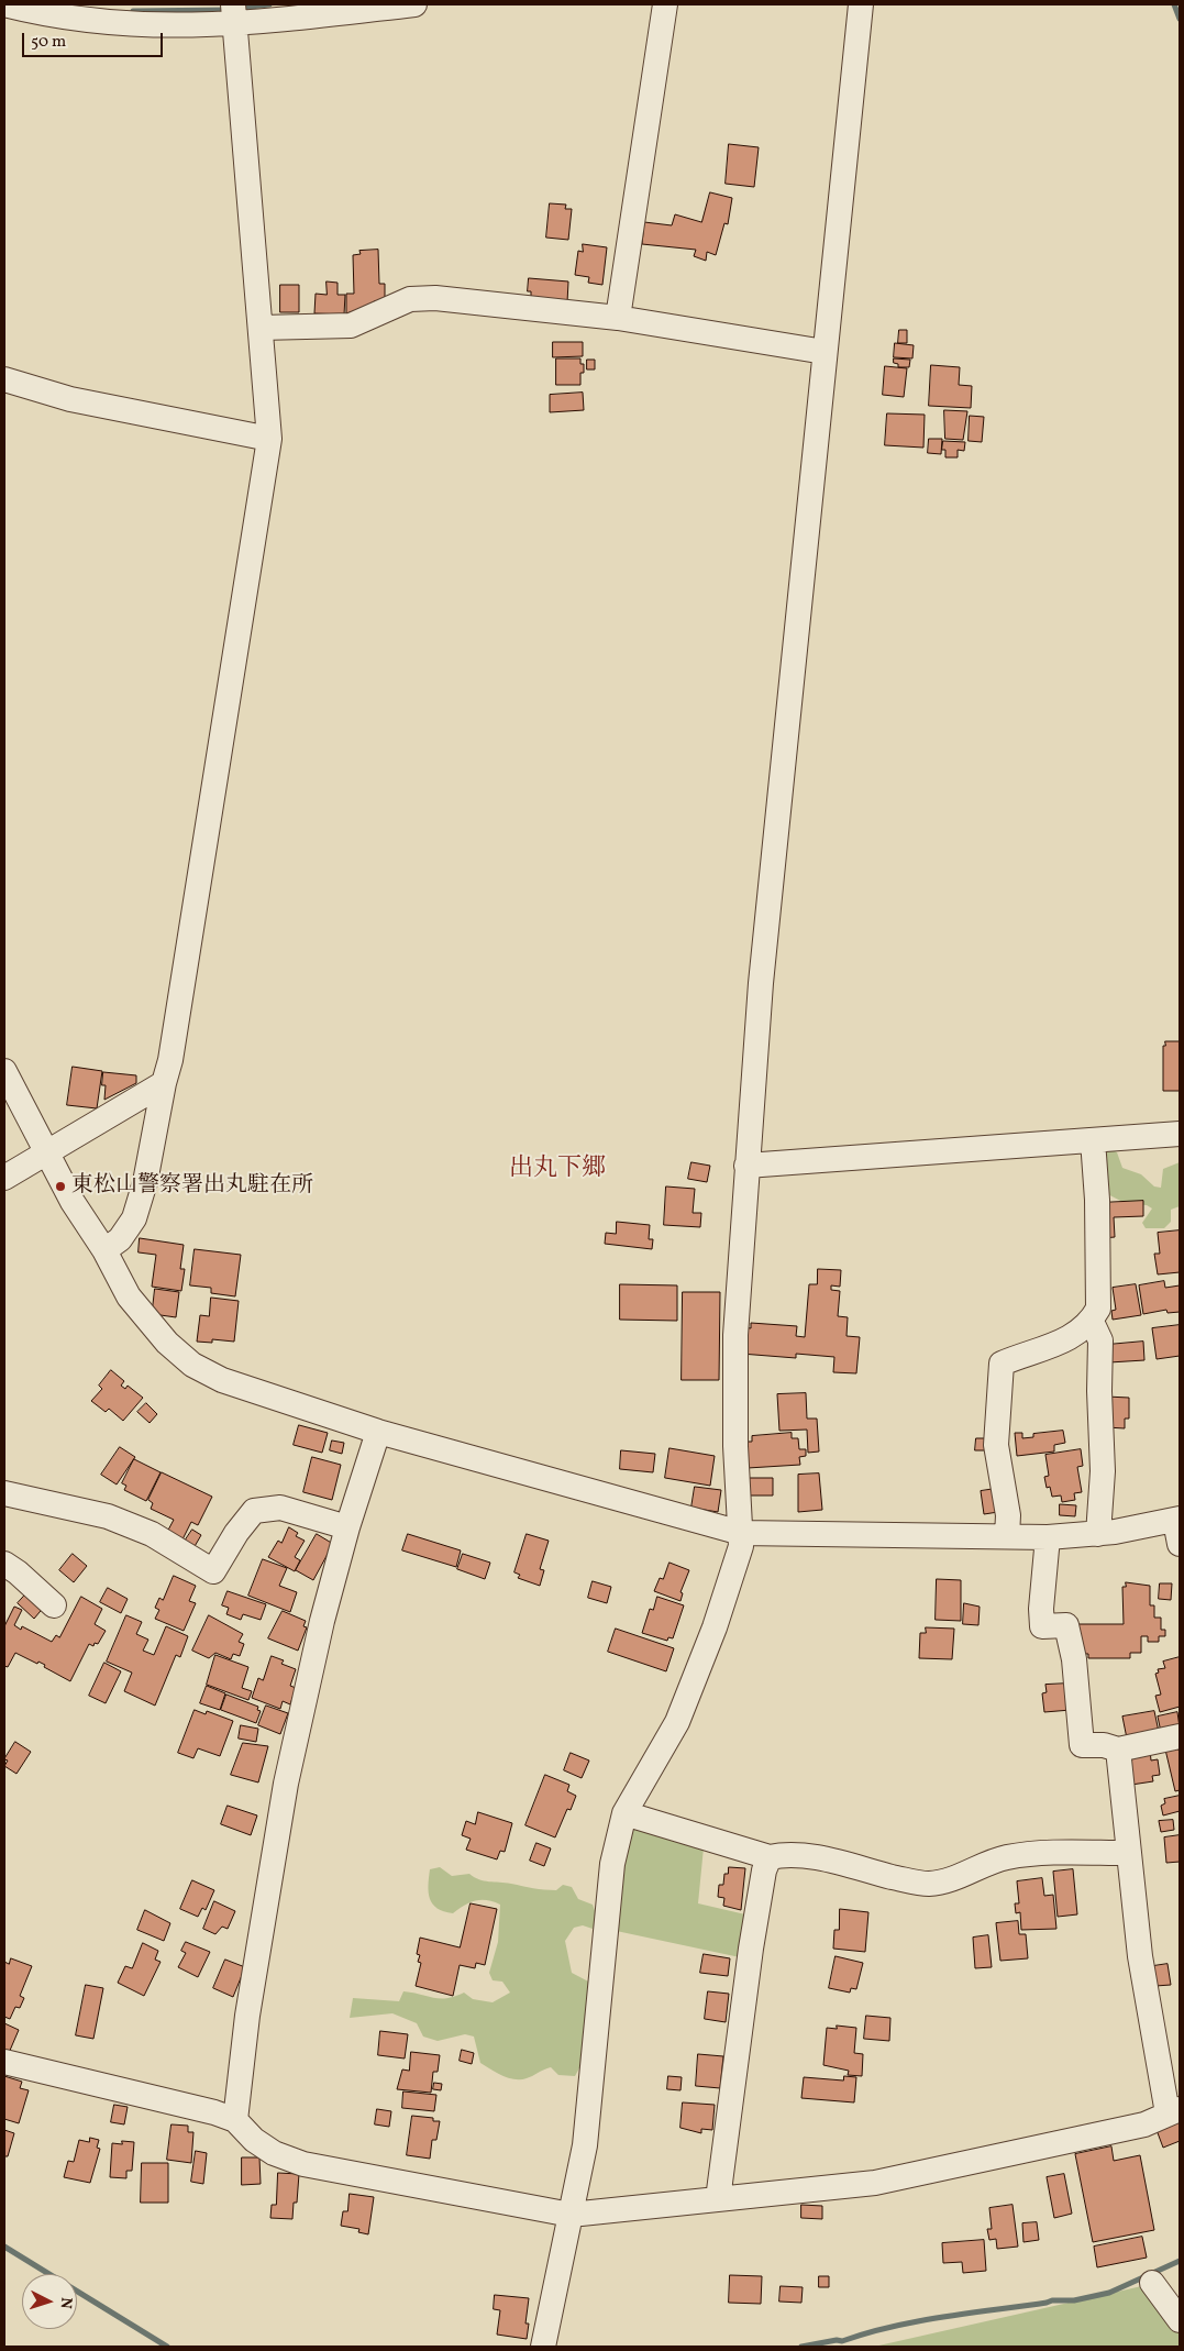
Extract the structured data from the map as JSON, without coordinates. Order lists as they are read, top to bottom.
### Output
{
  "districts": ["出丸下郷"],
  "places": ["東松山警察署出丸駐在所"],
  "scale_bar": "50 m",
  "north": "right"
}
